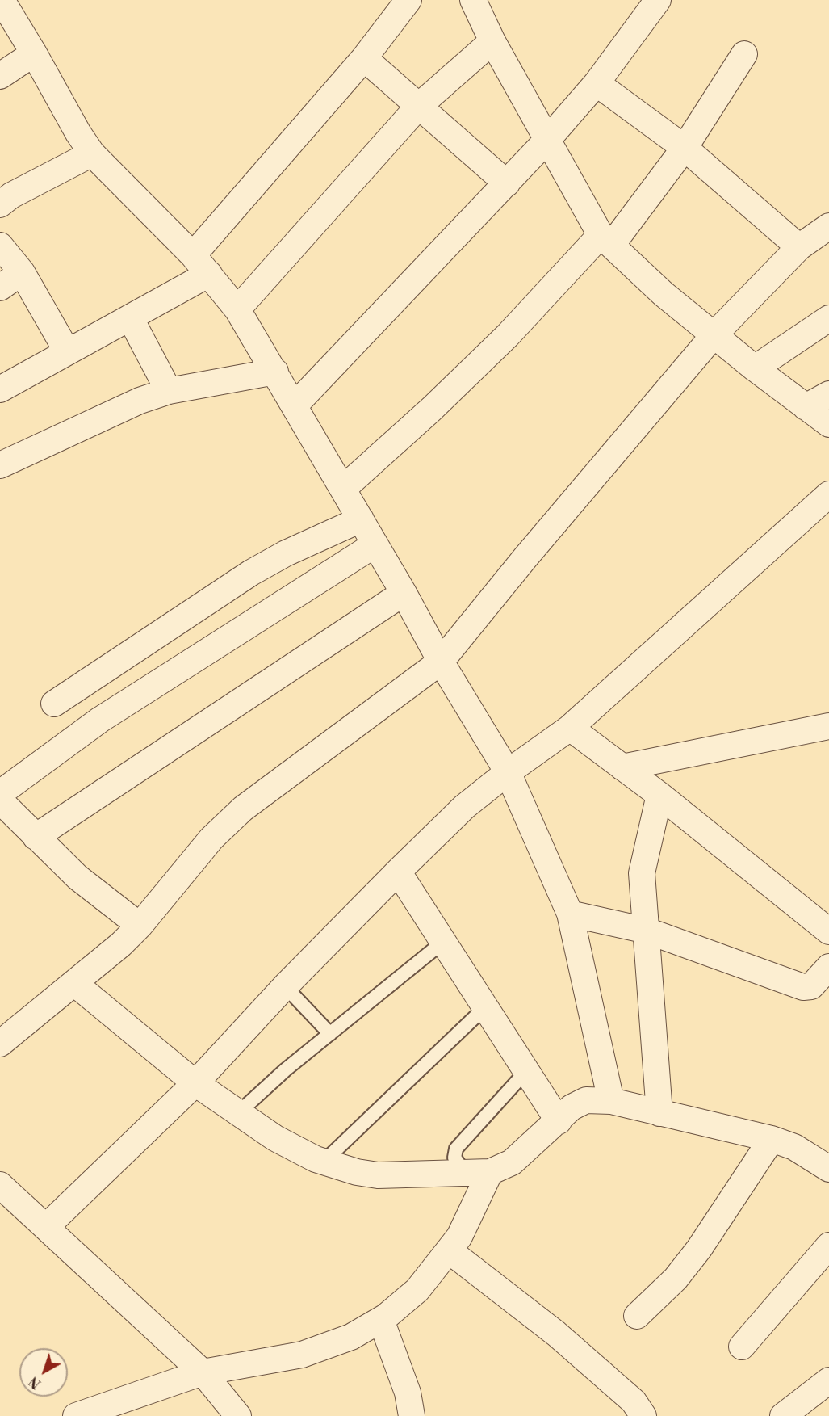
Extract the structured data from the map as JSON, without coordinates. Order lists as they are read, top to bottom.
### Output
{
  "north": "bottom left"
}
